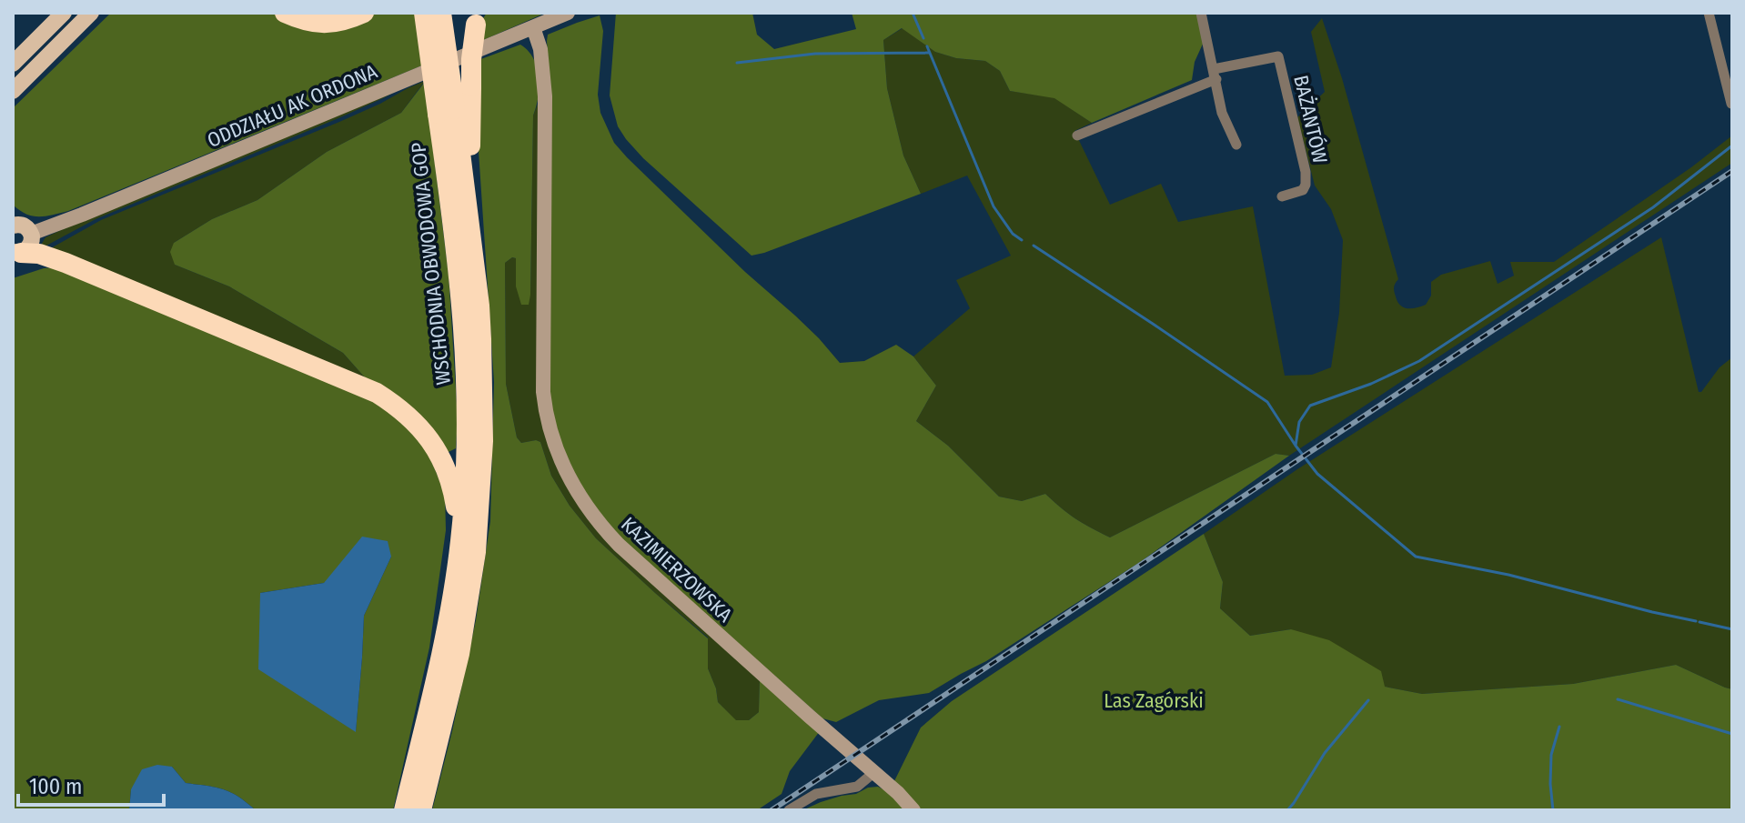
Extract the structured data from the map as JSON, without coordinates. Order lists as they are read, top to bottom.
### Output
{
  "streets": {
    "highway": ["WSCHODNIA OBWODOWA GOP"],
    "street": ["ODDZIAŁU AK ORDONA", "BAŻANTÓW", "KAZIMIERZOWSKA"]
  },
  "crossings": [
    ["ODDZIAŁU AK ORDONA", "KAZIMIERZOWSKA"]
  ],
  "parks": ["Las Zagórski"],
  "scale_bar": "100 m"
}
